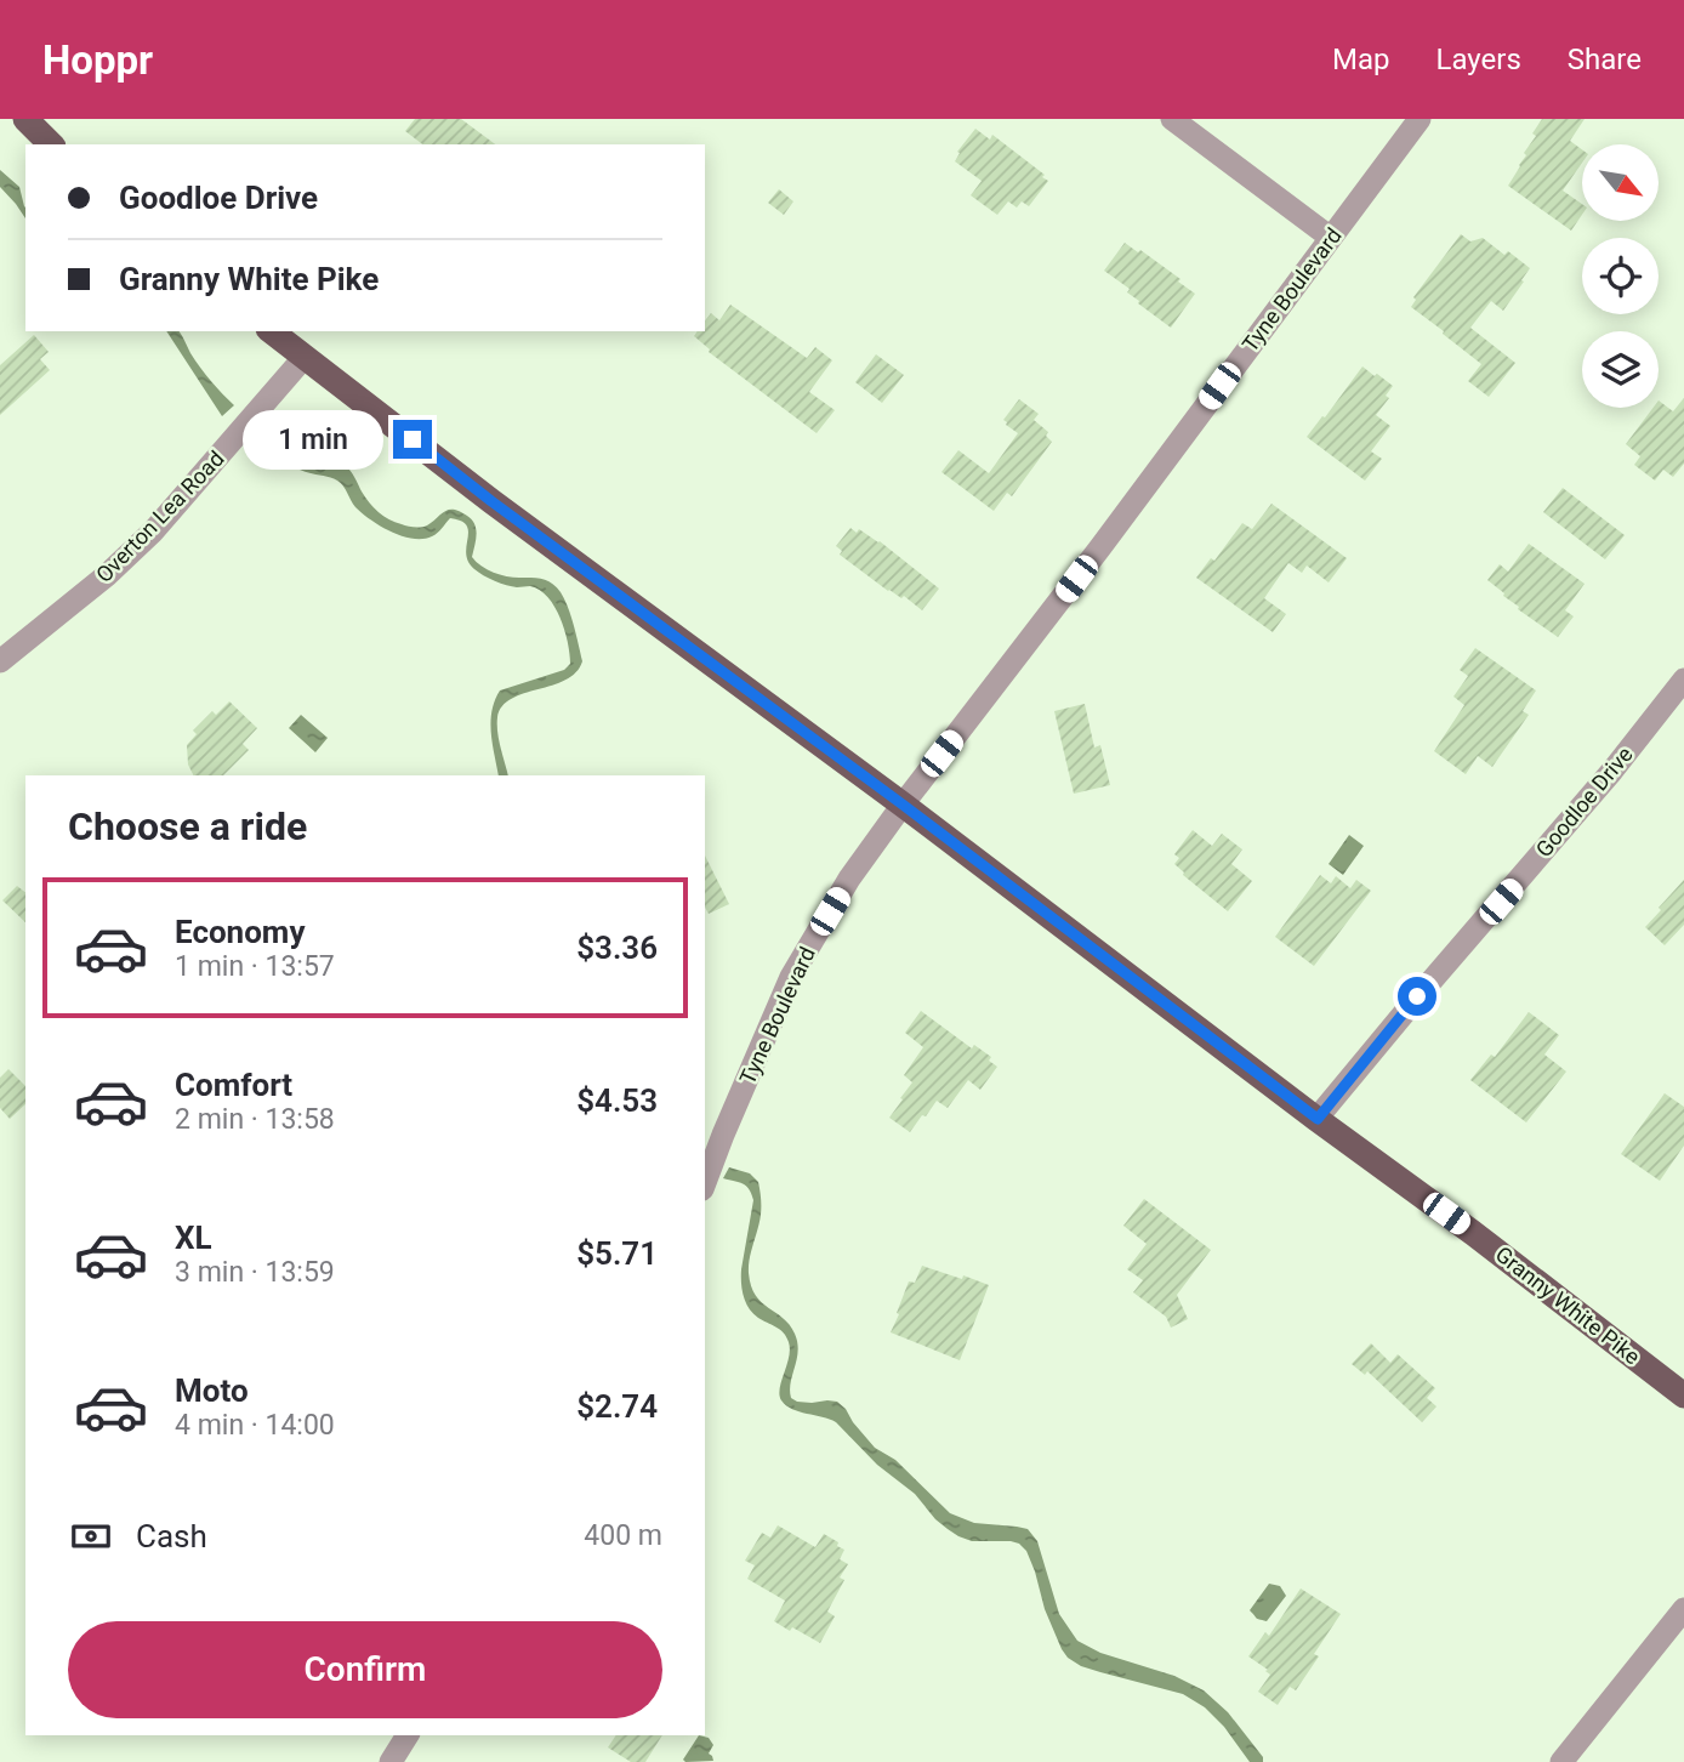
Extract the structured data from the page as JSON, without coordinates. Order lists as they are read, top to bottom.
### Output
{
  "streets": {
    "main road": ["Granny White Pike"],
    "street": ["Tyne Boulevard", "Overton Lea Road", "Goodloe Drive"]
  },
  "crossings": [
    ["Tyne Boulevard", "Granny White Pike"],
    ["Overton Lea Road", "Granny White Pike"],
    ["Goodloe Drive", "Granny White Pike"]
  ],
  "north": "bottom right",
  "page": {
    "header": "Hoppr",
    "nav": ["Map", "Layers", "Share"],
    "banner": ["Goodloe Drive", "Granny White Pike"],
    "bubble": "1 min",
    "heading": "Choose a ride",
    "list": [
      {
        "name": "Economy",
        "note": "1 min · 13:57",
        "value": "$3.36"
      },
      {
        "name": "Comfort",
        "note": "2 min · 13:58",
        "value": "$4.53"
      },
      {
        "name": "XL",
        "note": "3 min · 13:59",
        "value": "$5.71"
      },
      {
        "name": "Moto",
        "note": "4 min · 14:00",
        "value": "$2.74"
      }
    ],
    "pay": ["Cash", "400 m"],
    "buttons": "Confirm"
  }
}
